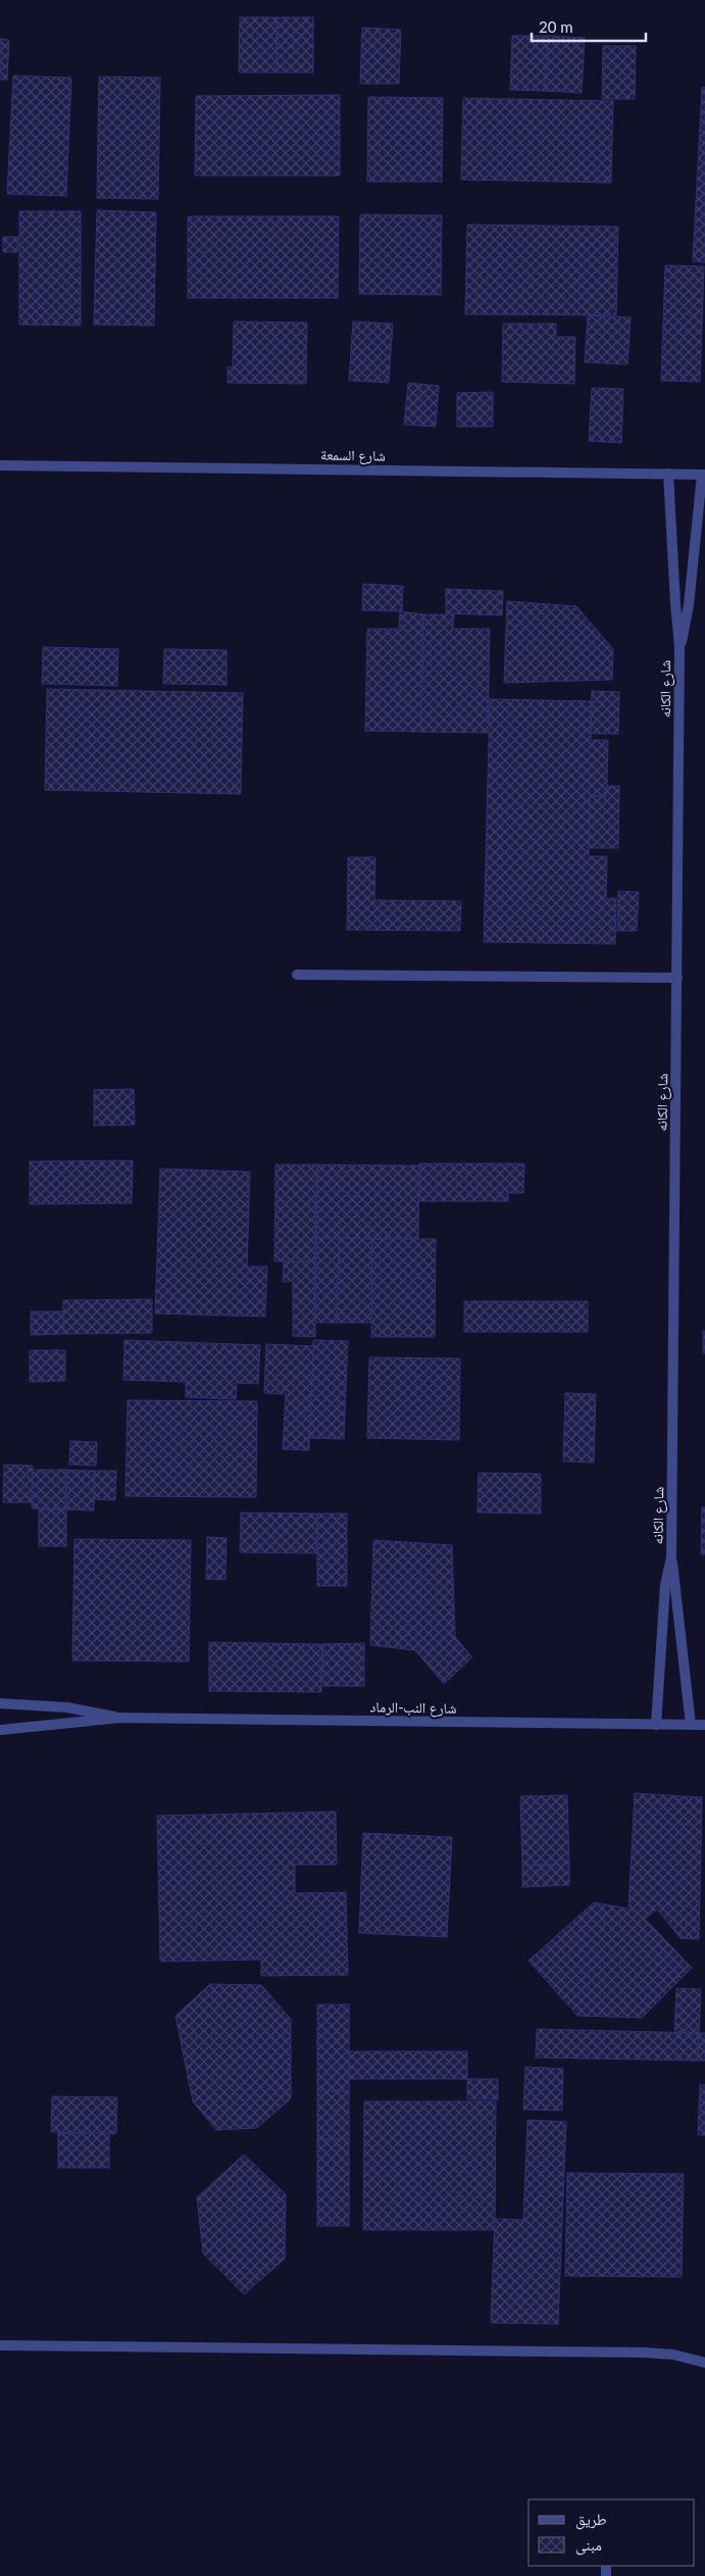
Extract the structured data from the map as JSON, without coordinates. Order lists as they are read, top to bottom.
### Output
{
  "streets": {
    "street": ["شارع السمعة", "شارع الكانه", "شارع النب-الرماد"]
  },
  "crossings": [
    ["شارع السمعة", "شارع الكانه"],
    ["شارع الكانه", "شارع النب-الرماد"]
  ],
  "legend": ["طريق", "مبنى"],
  "scale_bar": "20 m"
}
